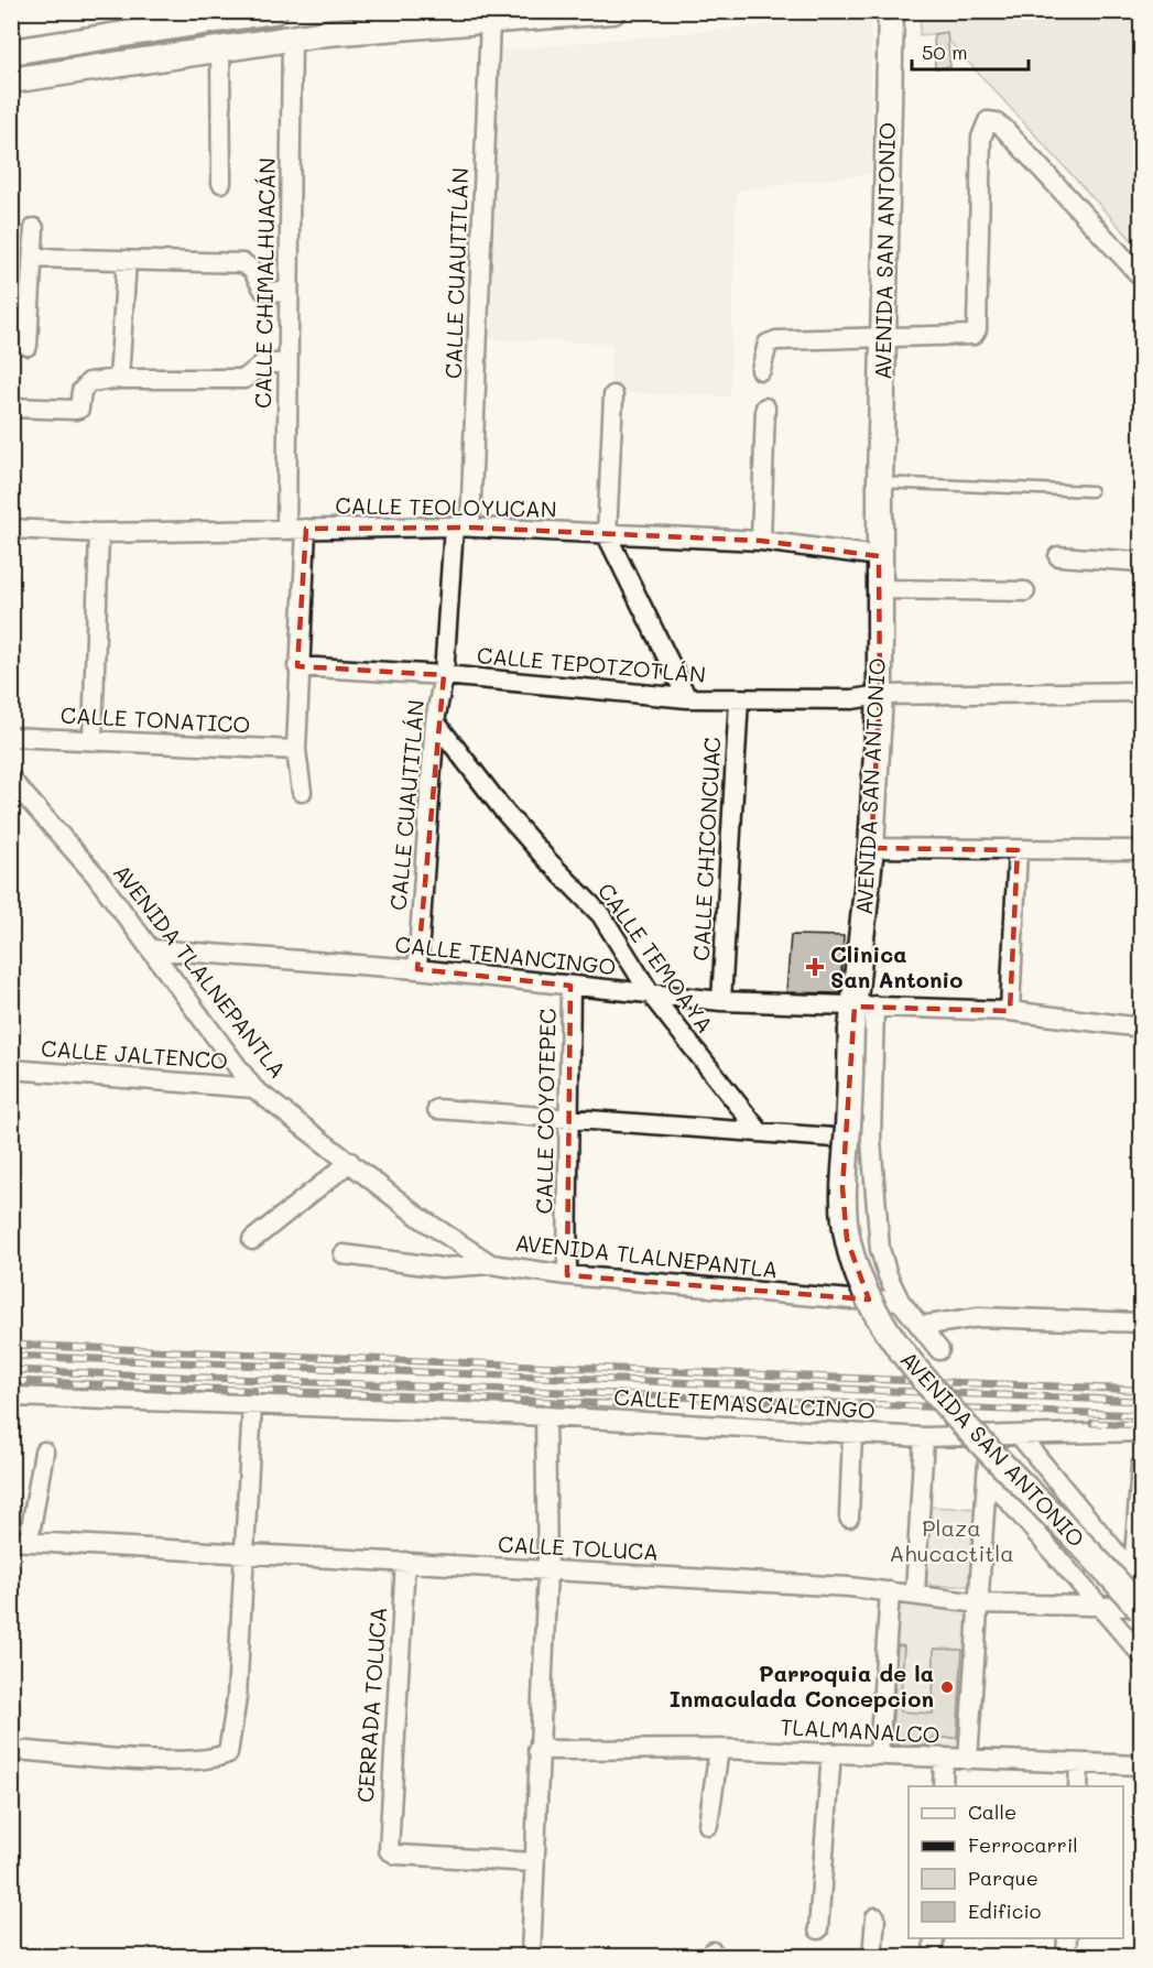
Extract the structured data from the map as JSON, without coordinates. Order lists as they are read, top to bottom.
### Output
{
  "streets": {
    "main road": ["AVENIDA SAN ANTONIO"],
    "street": [
      "CALLE CUAUTITLÁN",
      "CALLE CHIMALHUACÁN",
      "CALLE TEOLOYUCAN",
      "CALLE TEPOTZOTLÁN",
      "CALLE TONATICO",
      "CALLE CHICONCUAC",
      "CALLE TENANCINGO",
      "CALLE TEMOAYA",
      "AVENIDA TLALNEPANTLA",
      "CALLE JALTENCO",
      "CALLE COYOTEPEC",
      "CALLE TEMASCALCINGO",
      "CALLE TOLUCA",
      "CERRADA TOLUCA",
      "TLALMANALCO"
    ]
  },
  "crossings": [
    ["AVENIDA SAN ANTONIO", "CALLE TEOLOYUCAN"],
    ["AVENIDA SAN ANTONIO", "CALLE TEPOTZOTLÁN"],
    ["AVENIDA SAN ANTONIO", "CALLE TENANCINGO"],
    ["AVENIDA SAN ANTONIO", "AVENIDA TLALNEPANTLA"],
    ["AVENIDA SAN ANTONIO", "CALLE TEMASCALCINGO"],
    ["AVENIDA SAN ANTONIO", "CALLE TOLUCA"],
    ["CALLE CUAUTITLÁN", "CALLE TEOLOYUCAN"],
    ["CALLE CUAUTITLÁN", "CALLE TEPOTZOTLÁN"],
    ["CALLE CUAUTITLÁN", "CALLE TENANCINGO"],
    ["CALLE CUAUTITLÁN", "CALLE TEMOAYA"],
    ["CALLE CHIMALHUACÁN", "CALLE TEOLOYUCAN"],
    ["CALLE TEPOTZOTLÁN", "CALLE CHICONCUAC"],
    ["CALLE CHICONCUAC", "CALLE TENANCINGO"],
    ["CALLE TENANCINGO", "CALLE TEMOAYA"],
    ["CALLE TENANCINGO", "AVENIDA TLALNEPANTLA"],
    ["CALLE TENANCINGO", "CALLE COYOTEPEC"],
    ["AVENIDA TLALNEPANTLA", "CALLE JALTENCO"],
    ["AVENIDA TLALNEPANTLA", "CALLE COYOTEPEC"],
    ["CALLE TOLUCA", "CERRADA TOLUCA"]
  ],
  "parks": ["Plaza Ahucactitla"],
  "places": {
    "health": ["Clinica San Antonio"],
    "other": ["Parroquia de la Inmaculada Concepcion"]
  },
  "legend": [
    "Calle",
    "Ferrocarril",
    "Parque",
    "Edificio"
  ],
  "scale_bar": "50 m"
}
